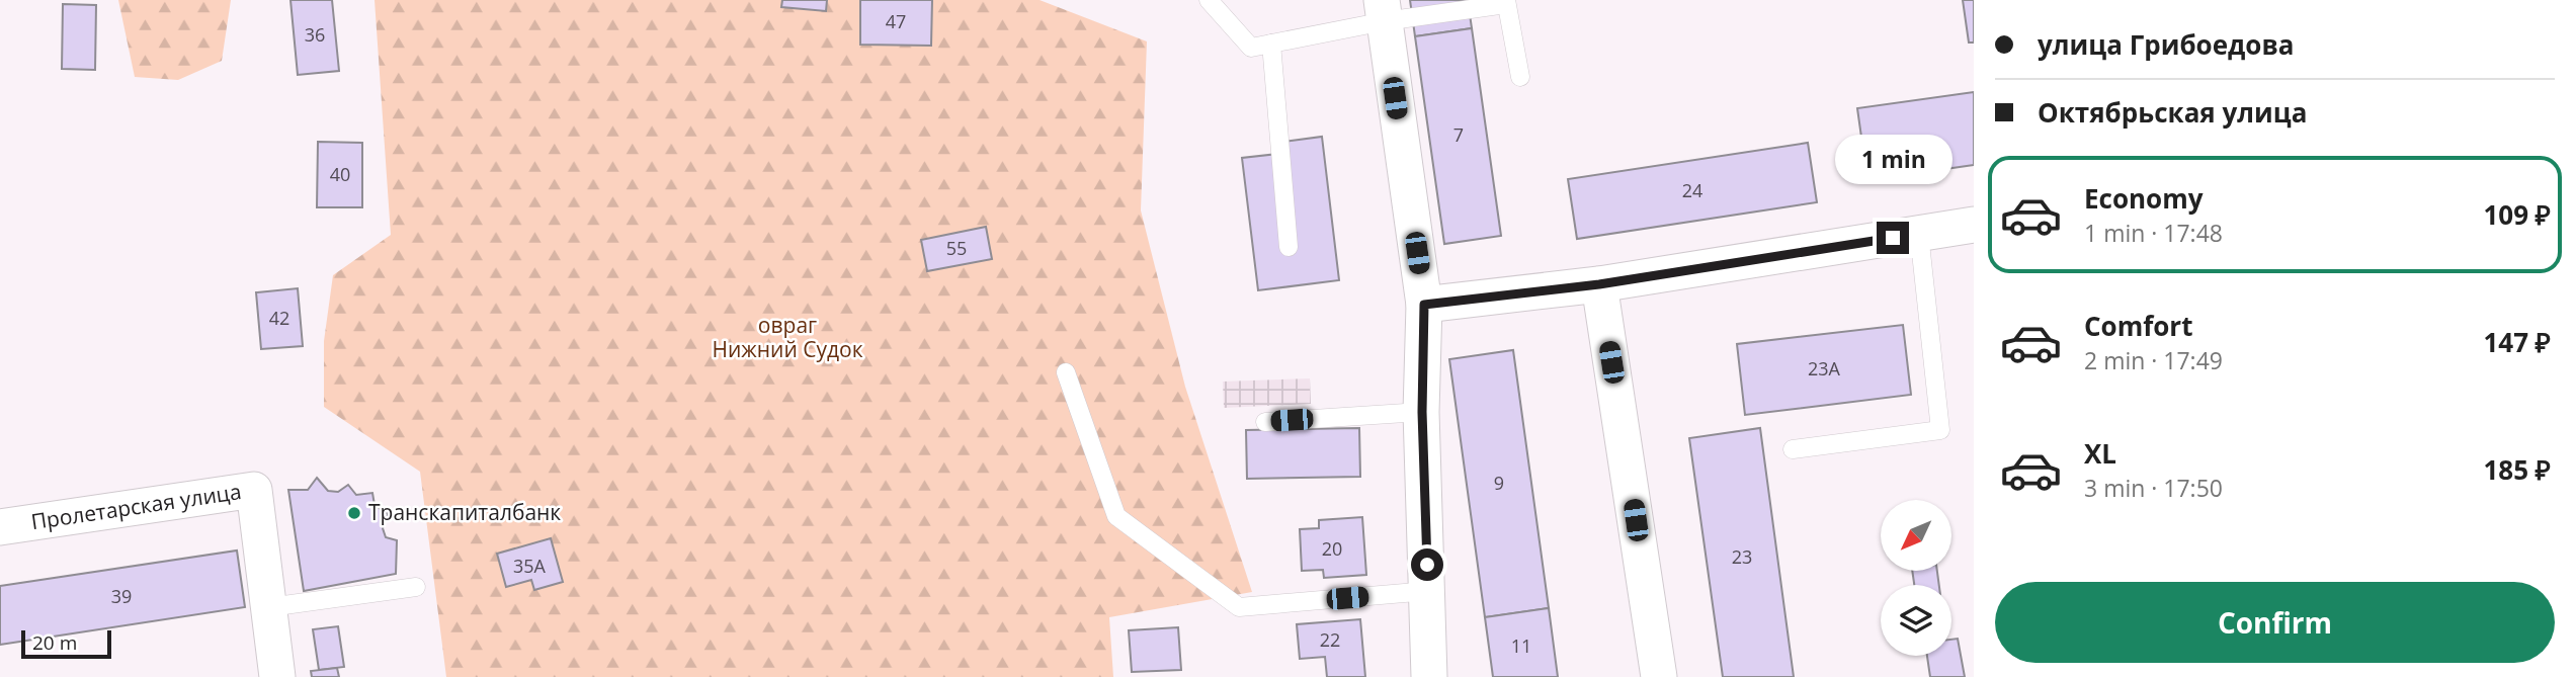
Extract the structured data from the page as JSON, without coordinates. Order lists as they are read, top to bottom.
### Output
{
  "streets": {
    "street": ["Пролетарская улица"]
  },
  "parks": ["овраг Нижний Судок"],
  "places": ["Транскапиталбанк"],
  "house_numbers": [
    "47",
    "36",
    "7",
    "40",
    "24",
    "55",
    "42",
    "23А",
    "9",
    "20",
    "23",
    "35А",
    "39",
    "22",
    "11"
  ],
  "scale_bar": "20 m",
  "north": "bottom left",
  "page": {
    "banner": ["улица Грибоедова", "Октябрьская улица"],
    "bubble": "1 min",
    "list": [
      {
        "name": "Economy",
        "note": "1 min · 17:48",
        "value": "109 ₽"
      },
      {
        "name": "Comfort",
        "note": "2 min · 17:49",
        "value": "147 ₽"
      },
      {
        "name": "XL",
        "note": "3 min · 17:50",
        "value": "185 ₽"
      }
    ],
    "buttons": "Confirm",
    "scale": "20 m"
  }
}
